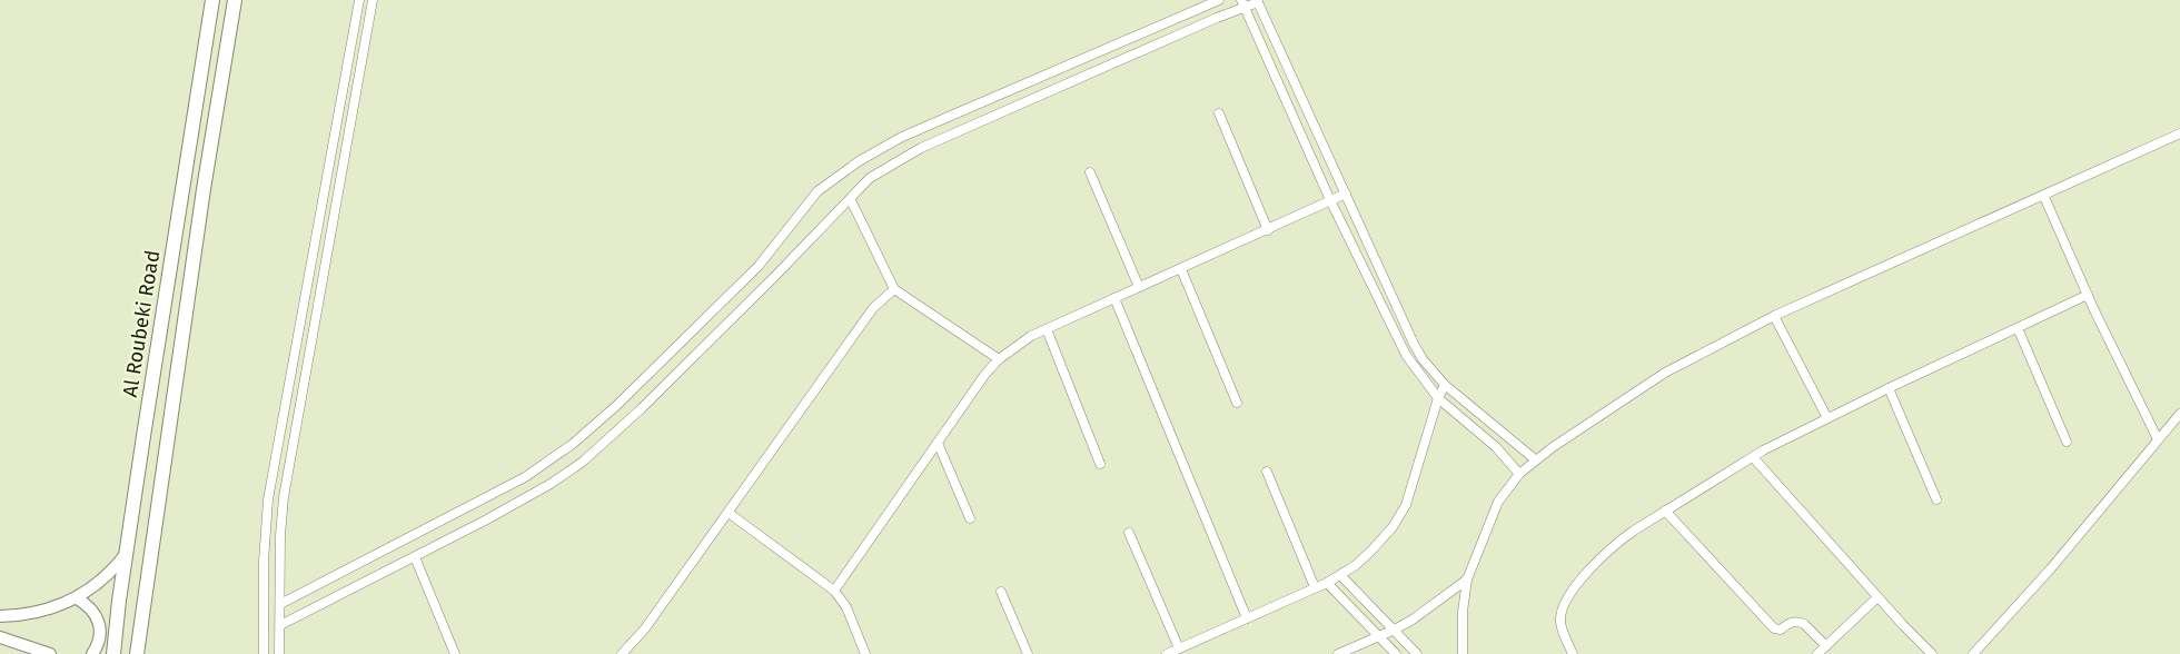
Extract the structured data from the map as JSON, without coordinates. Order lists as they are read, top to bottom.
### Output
{
  "streets": {
    "main road": ["Al Roubeki Road"]
  }
}
